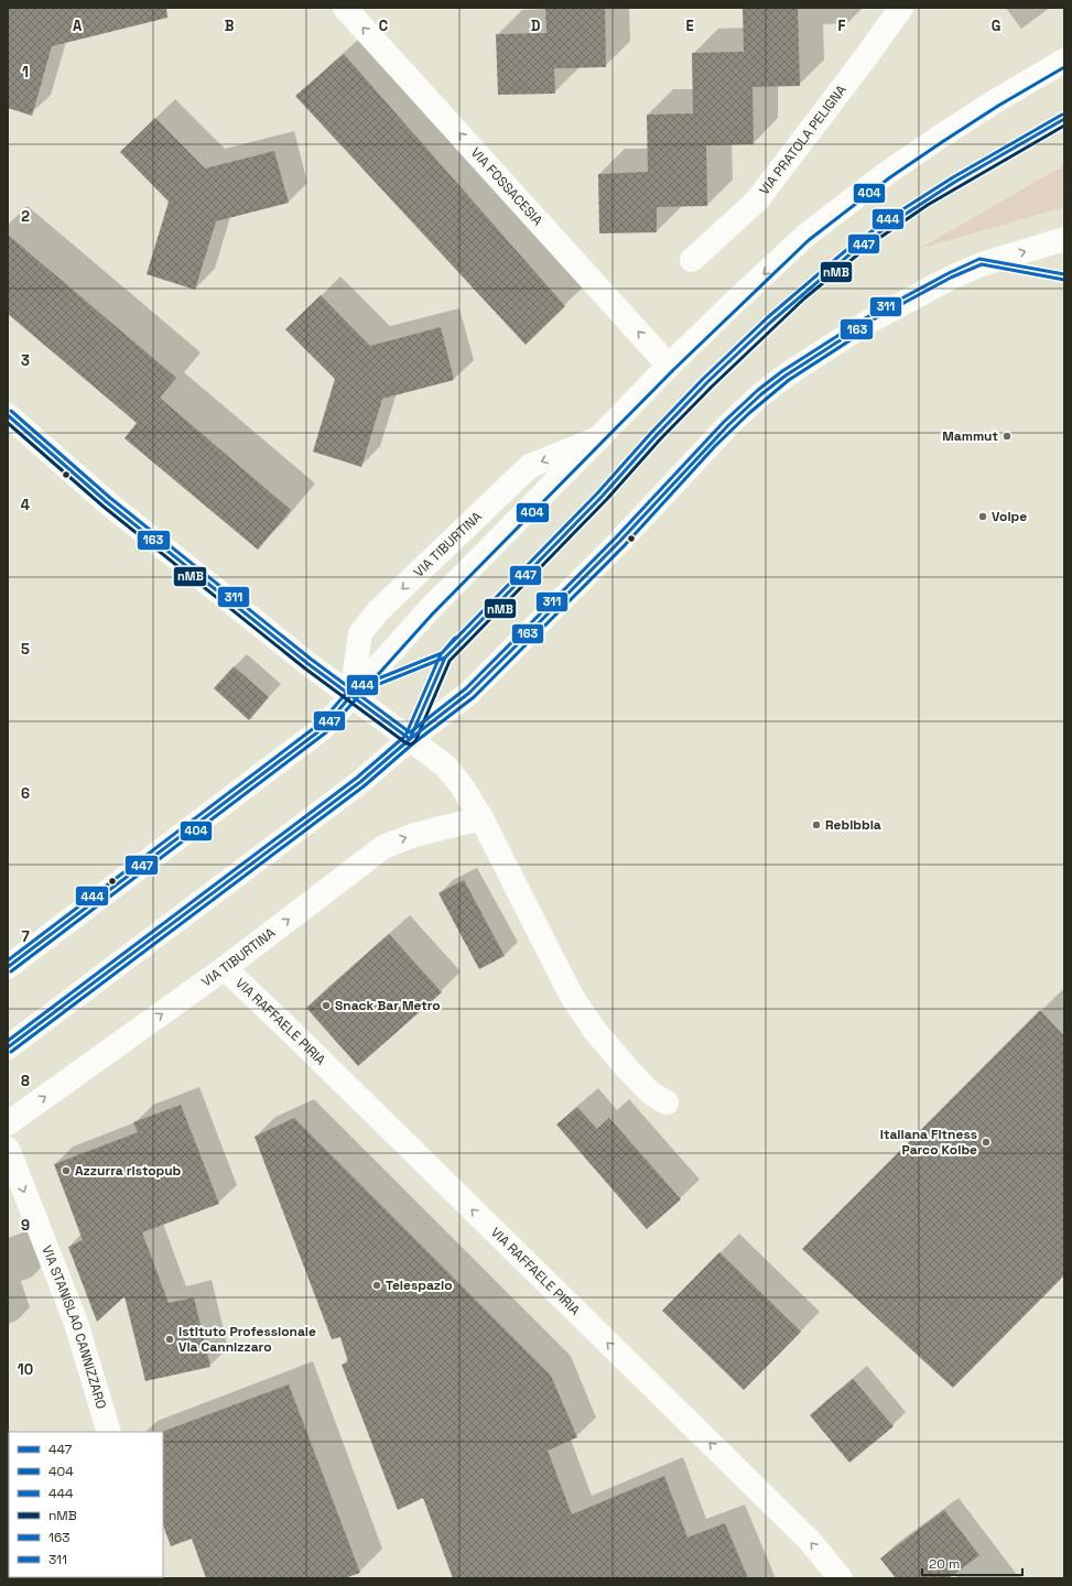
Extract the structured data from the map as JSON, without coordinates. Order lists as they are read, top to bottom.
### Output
{
  "streets": {
    "street": [
      "VIA PRATOLA PELIGNA",
      "VIA FOSSACESIA",
      "VIA TIBURTINA",
      "VIA RAFFAELE PIRIA",
      "VIA STANISLAO CANNIZZARO"
    ]
  },
  "crossings": [
    ["VIA FOSSACESIA", "VIA TIBURTINA"],
    ["VIA TIBURTINA", "VIA RAFFAELE PIRIA"]
  ],
  "one_way": ["VIA FOSSACESIA", "VIA RAFFAELE PIRIA", "VIA STANISLAO CANNIZZARO"],
  "places": [
    "Mammut",
    "Volpe",
    "Rebibbia",
    "Snack Bar Metro",
    "Italiana Fitness Parco Kolbe",
    "Azzurra ristopub",
    "Telespazio",
    "Istituto Professionale Via Cannizzaro"
  ],
  "lines": [
    "transit line 404",
    "transit line 444",
    "transit line 447",
    "transit line nMB",
    "transit line 311",
    "transit line 163"
  ],
  "legend": [
    "447",
    "404",
    "444",
    "nMB",
    "163",
    "311"
  ],
  "scale_bar": "20 m",
  "grid": {
    "columns": [
      "A",
      "B",
      "C",
      "D",
      "E",
      "F",
      "G"
    ],
    "rows": [
      "1",
      "2",
      "3",
      "4",
      "5",
      "6",
      "7",
      "8",
      "9",
      "10"
    ]
  }
}
